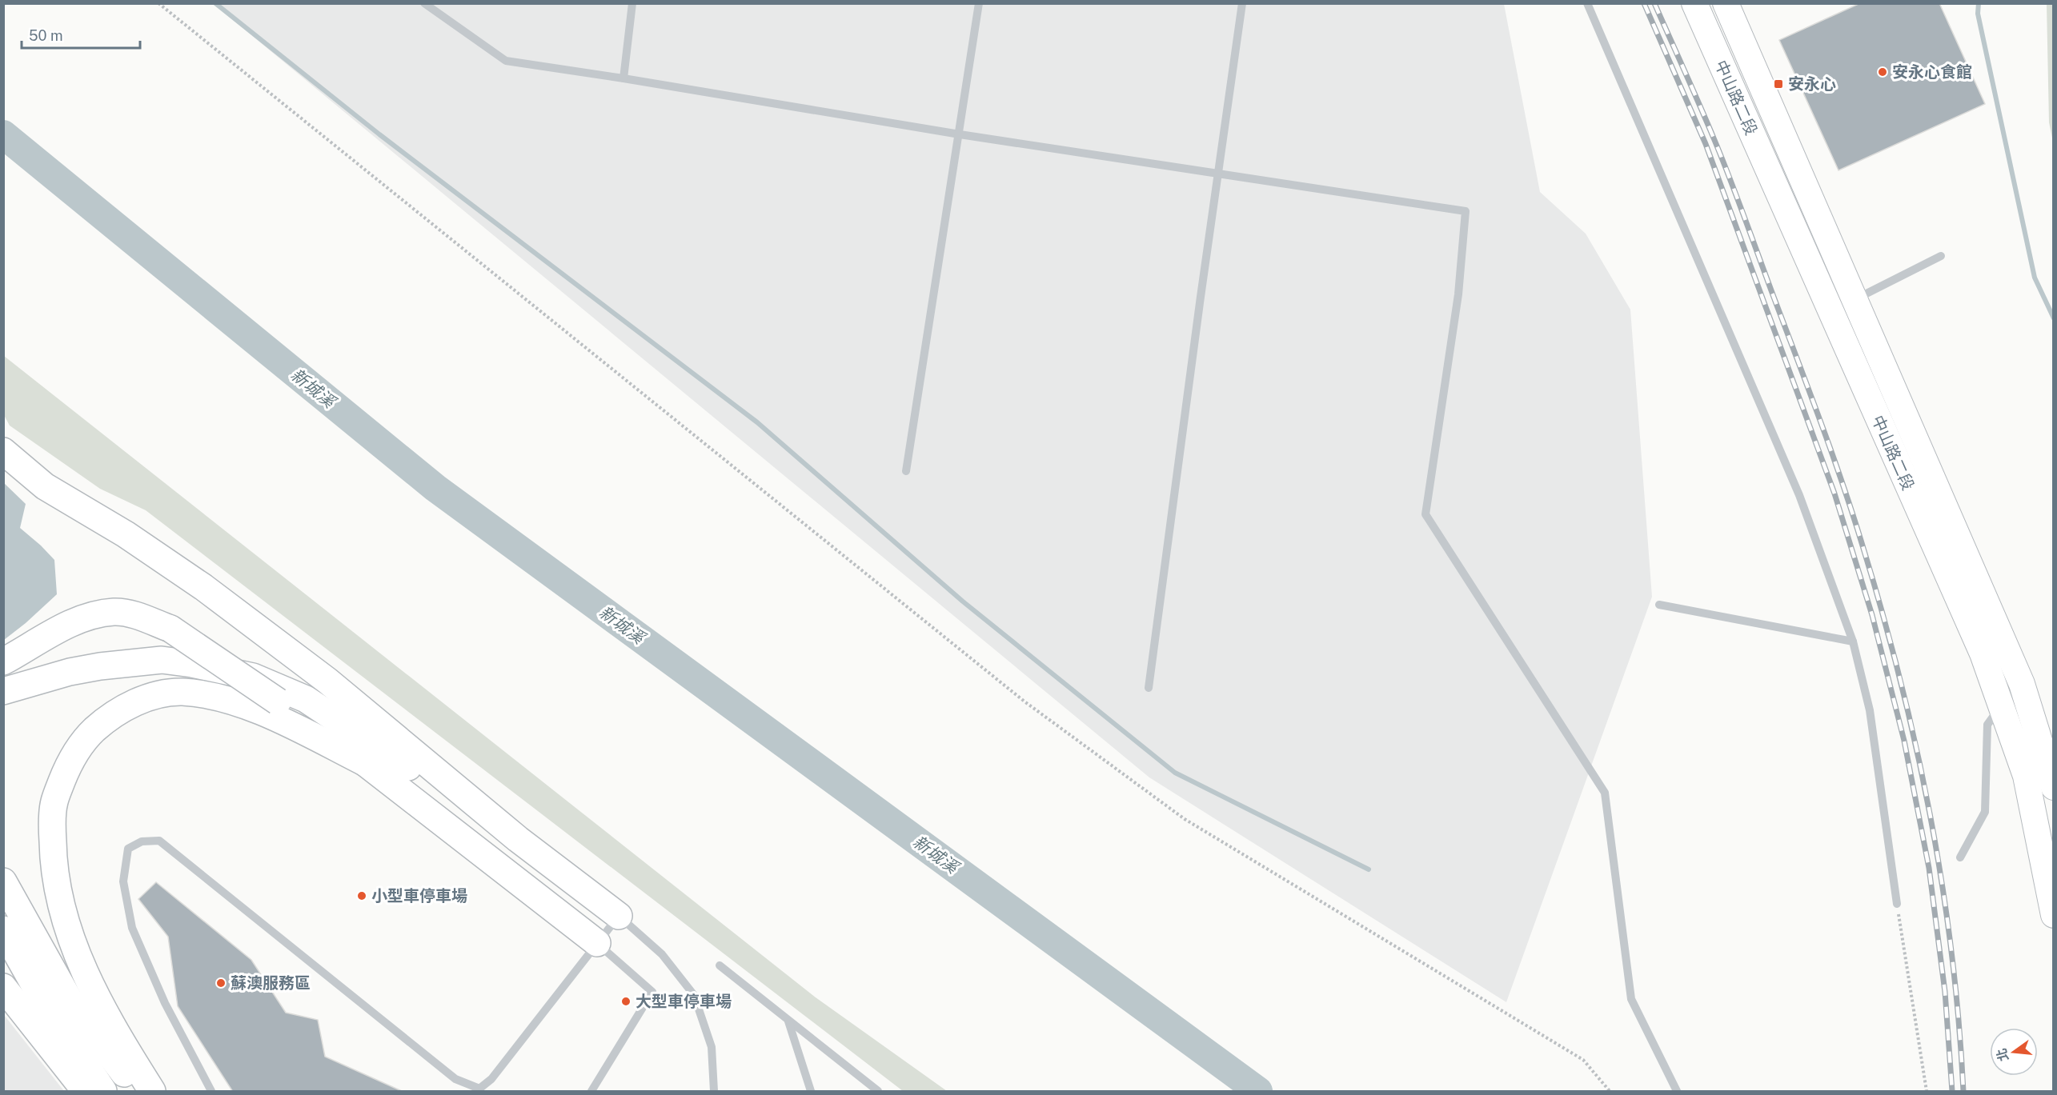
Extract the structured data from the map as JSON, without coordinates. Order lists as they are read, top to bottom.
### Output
{
  "streets": {
    "main road": ["中山路二段"]
  },
  "water": ["新城溪"],
  "places": {
    "other": [
      "安永心食館",
      "小型車停車場",
      "蘇澳服務區",
      "大型車停車場"
    ],
    "transit": ["安永心"]
  },
  "scale_bar": "50 m",
  "north": "left"
}
